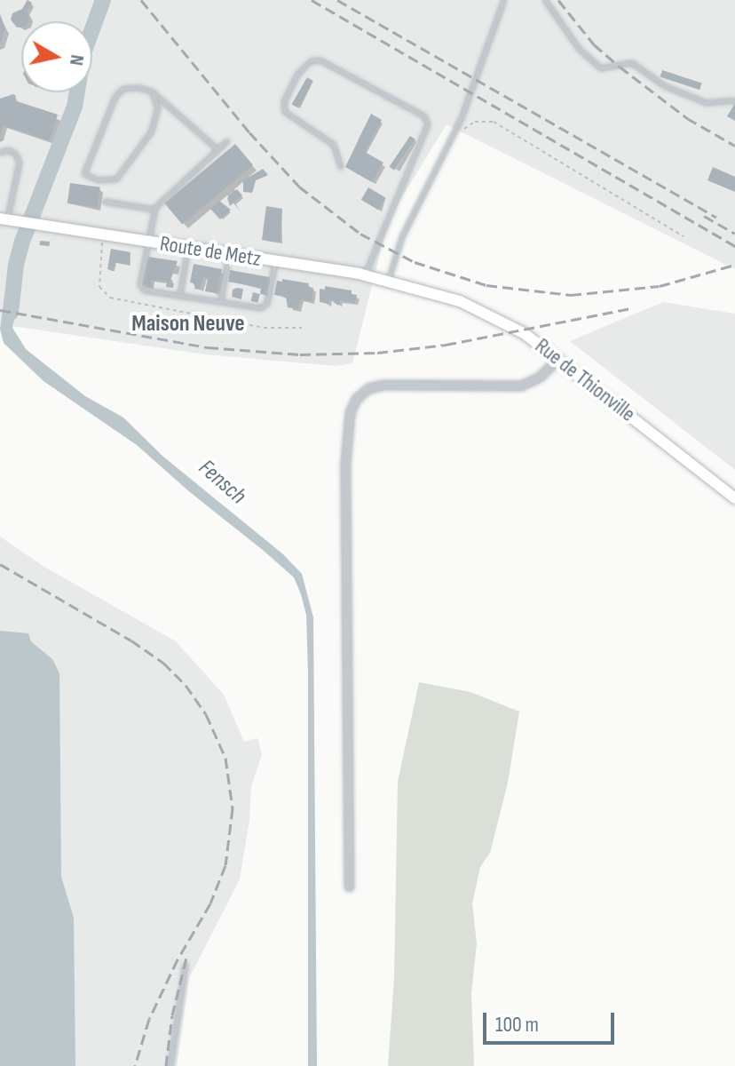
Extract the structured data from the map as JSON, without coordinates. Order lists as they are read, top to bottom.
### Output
{
  "streets": {
    "main road": ["Route de Metz", "Rue de Thionville"]
  },
  "crossings": [
    ["Route de Metz", "Rue de Thionville"]
  ],
  "districts": ["Maison Neuve"],
  "water": ["Fensch"],
  "scale_bar": "100 m",
  "north": "right"
}
